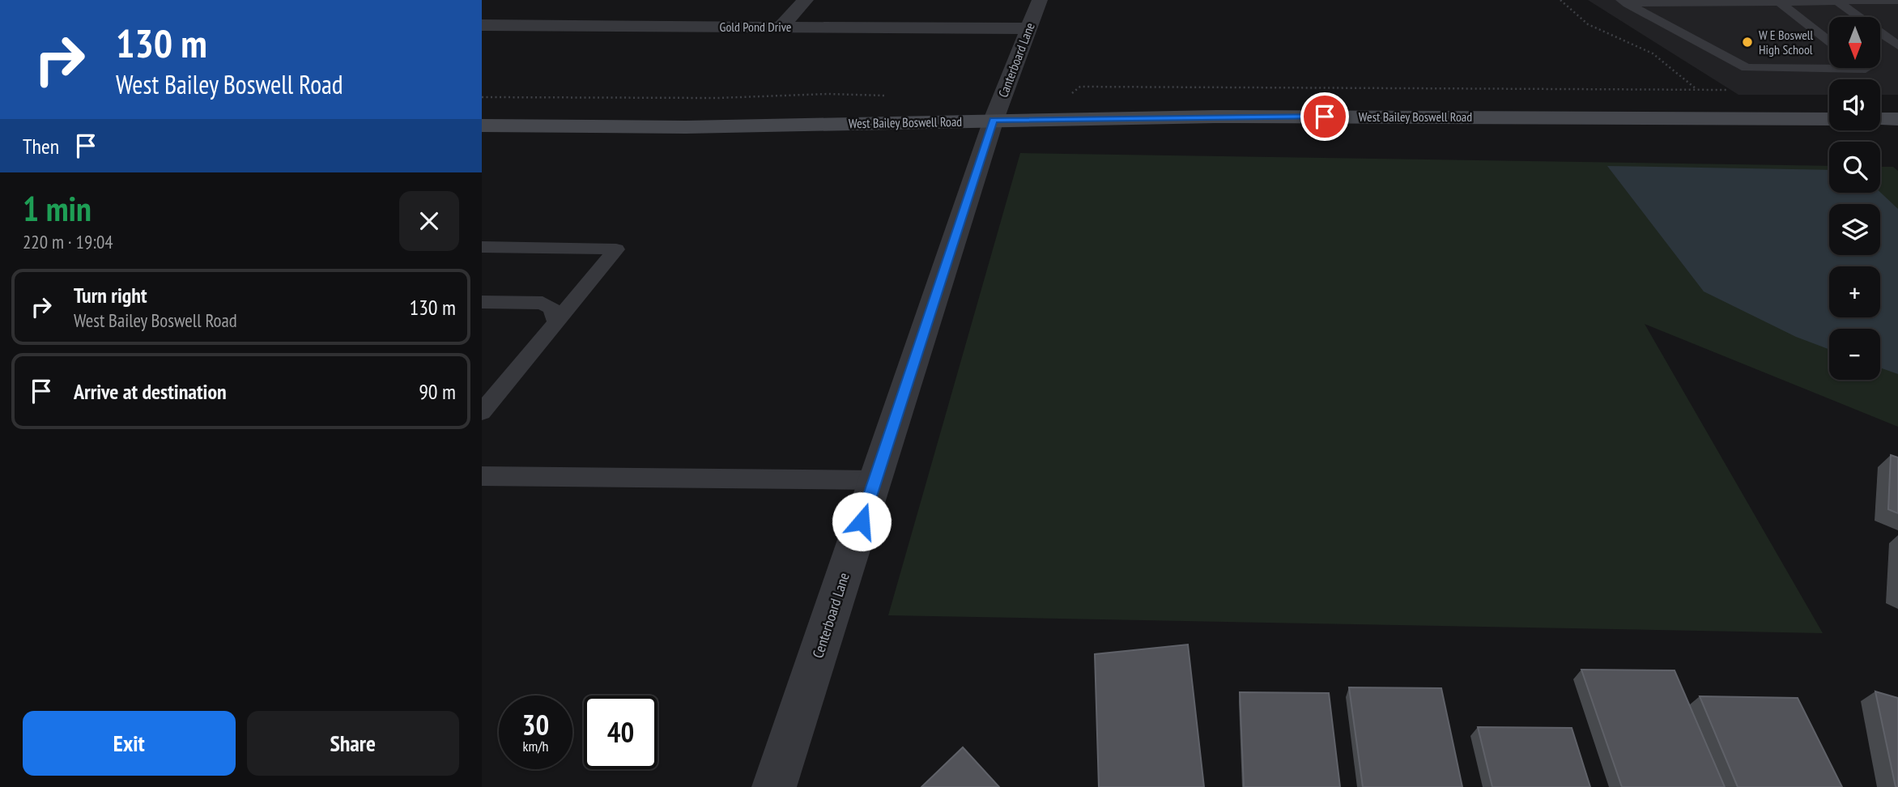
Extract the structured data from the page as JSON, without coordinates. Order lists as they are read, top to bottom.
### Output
{
  "streets": {
    "main road": ["West Bailey Boswell Road"],
    "street": ["Gold Pond Drive", "Canterboard Lane", "Centerboard Lane"]
  },
  "crossings": [
    ["Gold Pond Drive", "Canterboard Lane"],
    ["Canterboard Lane", "West Bailey Boswell Road"],
    ["Canterboard Lane", "Centerboard Lane"],
    ["West Bailey Boswell Road", "Centerboard Lane"]
  ],
  "places": ["W E Boswell High School"],
  "north": "bottom",
  "page": {
    "turn": ["130 m", "West Bailey Boswell Road"],
    "map_buttons": ["+", "−"],
    "then": "Then",
    "heading": ["1 min", "220 m · 19:04"],
    "list": [
      {
        "name": "Turn right",
        "note": "West Bailey Boswell Road",
        "value": "130 m"
      },
      {
        "name": "Arrive at destination",
        "value": "90 m"
      }
    ],
    "speed": "30 km/h",
    "limit": "40",
    "buttons": ["Exit", "Share"]
  }
}
